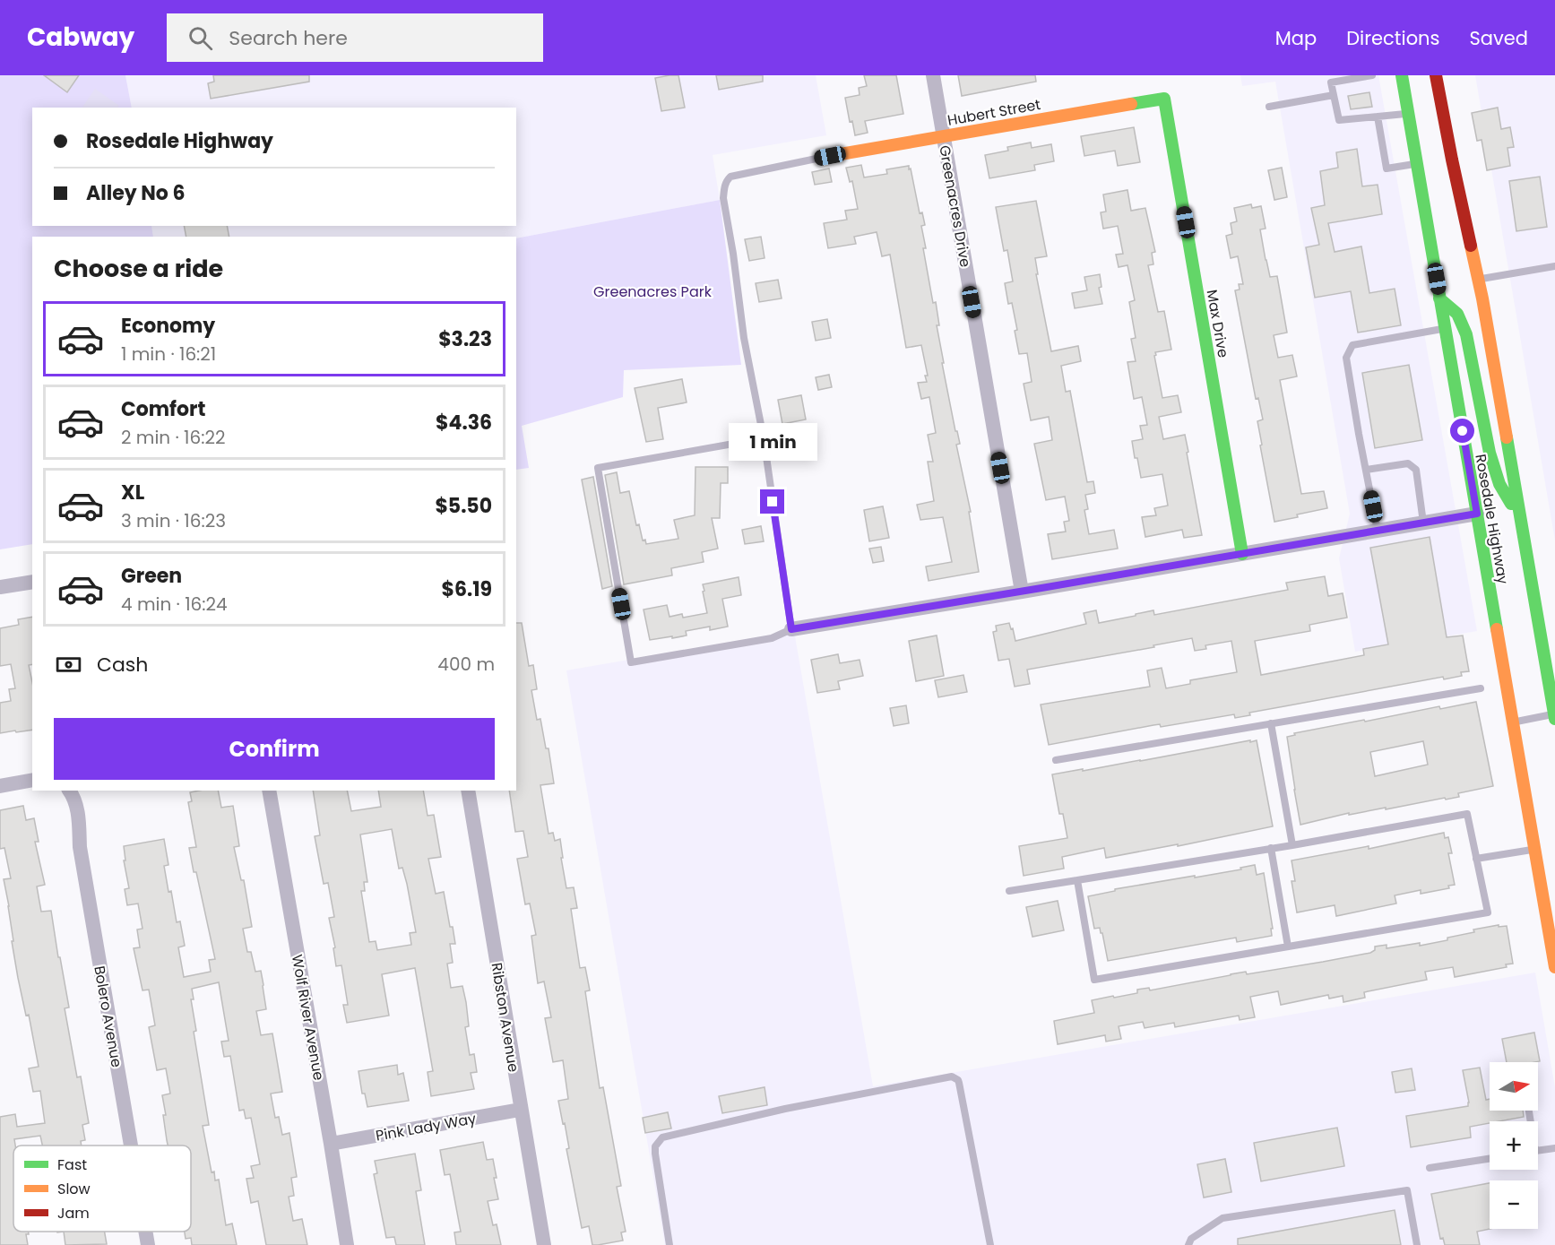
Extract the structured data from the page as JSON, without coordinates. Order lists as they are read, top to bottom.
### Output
{
  "streets": {
    "main road": ["Hubert Street", "Max Drive", "Rosedale Highway"],
    "street": [
      "Greenacres Drive",
      "Bolero Avenue",
      "Wolf River Avenue",
      "Ribston Avenue",
      "Pink Lady Way"
    ]
  },
  "crossings": [
    ["Hubert Street", "Greenacres Drive"],
    ["Hubert Street", "Max Drive"],
    ["Wolf River Avenue", "Pink Lady Way"],
    ["Ribston Avenue", "Pink Lady Way"]
  ],
  "parks": ["Greenacres Park"],
  "legend": ["Fast", "Slow", "Jam"],
  "north": "right",
  "page": {
    "header": "Cabway",
    "search": "Search here",
    "nav": ["Map", "Directions", "Saved"],
    "banner": ["Rosedale Highway", "Alley No 6"],
    "heading": "Choose a ride",
    "list": [
      {
        "name": "Economy",
        "note": "1 min · 16:21",
        "value": "$3.23"
      },
      {
        "name": "Comfort",
        "note": "2 min · 16:22",
        "value": "$4.36"
      },
      {
        "name": "XL",
        "note": "3 min · 16:23",
        "value": "$5.50"
      },
      {
        "name": "Green",
        "note": "4 min · 16:24",
        "value": "$6.19"
      }
    ],
    "bubble": "1 min",
    "pay": ["Cash", "400 m"],
    "buttons": "Confirm",
    "map_buttons": ["+", "−"]
  }
}
